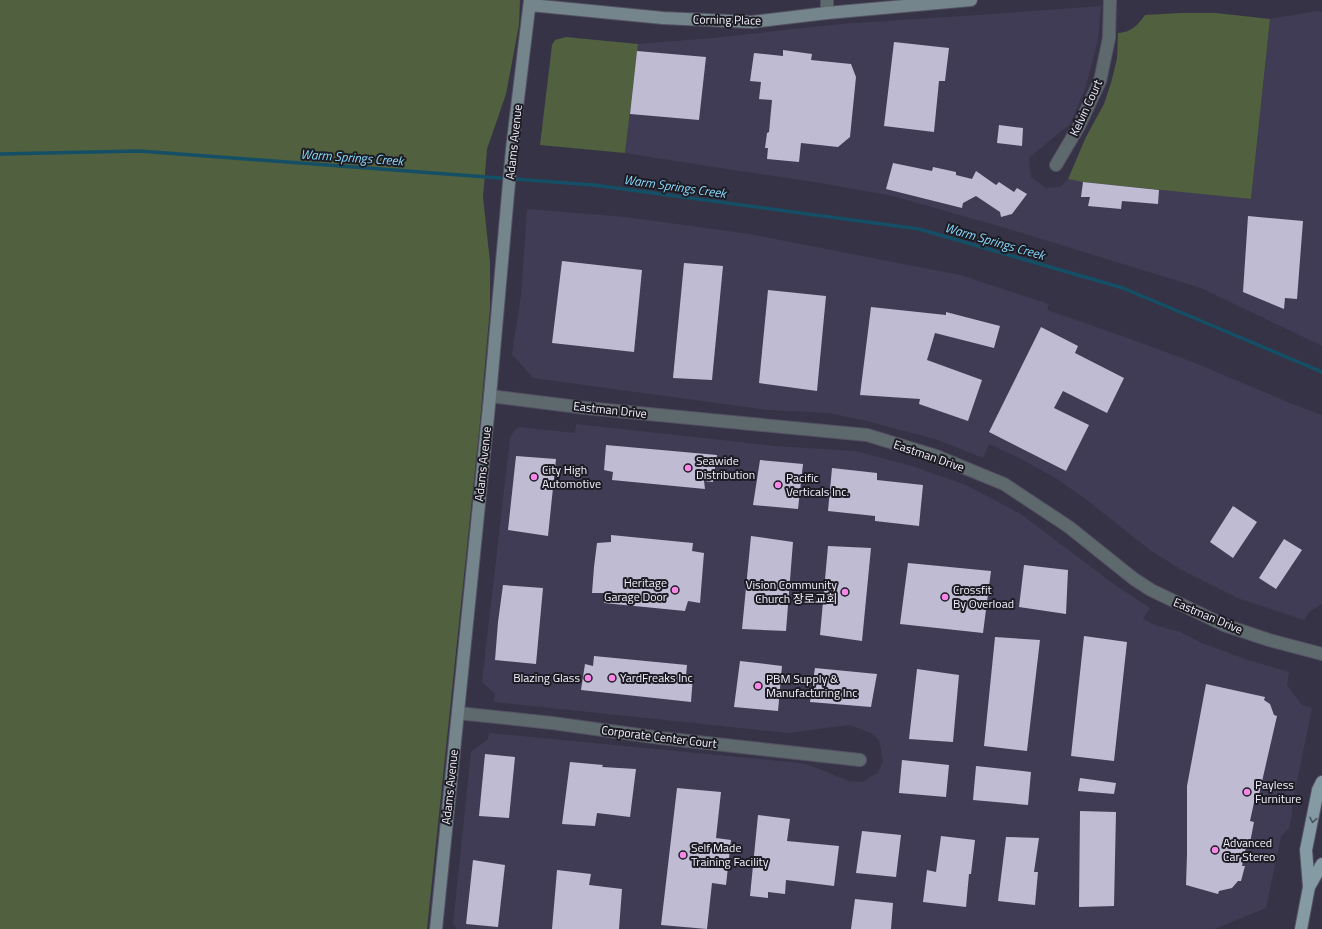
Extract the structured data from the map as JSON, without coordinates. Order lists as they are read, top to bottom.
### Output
{
  "streets": {
    "street": [
      "Corning Place",
      "Kelvin Court",
      "Adams Avenue",
      "Eastman Drive",
      "Corporate Center Court"
    ]
  },
  "crossings": [
    ["Corning Place", "Adams Avenue"],
    ["Adams Avenue", "Eastman Drive"],
    ["Adams Avenue", "Corporate Center Court"]
  ],
  "water": ["Warm Springs Creek"],
  "places": [
    "Seawide Distribution",
    "City High Automotive",
    "Pacific Verticals Inc.",
    "Heritage Garage Door",
    "Vision Community Church 장로교회",
    "Crossfit By Overload",
    "Blazing Glass",
    "YardFreaks Inc",
    "PBM Supply & Manufacturing Inc",
    "Payless Furniture",
    "Advanced Car Stereo",
    "Self Made Training Facility"
  ]
}
